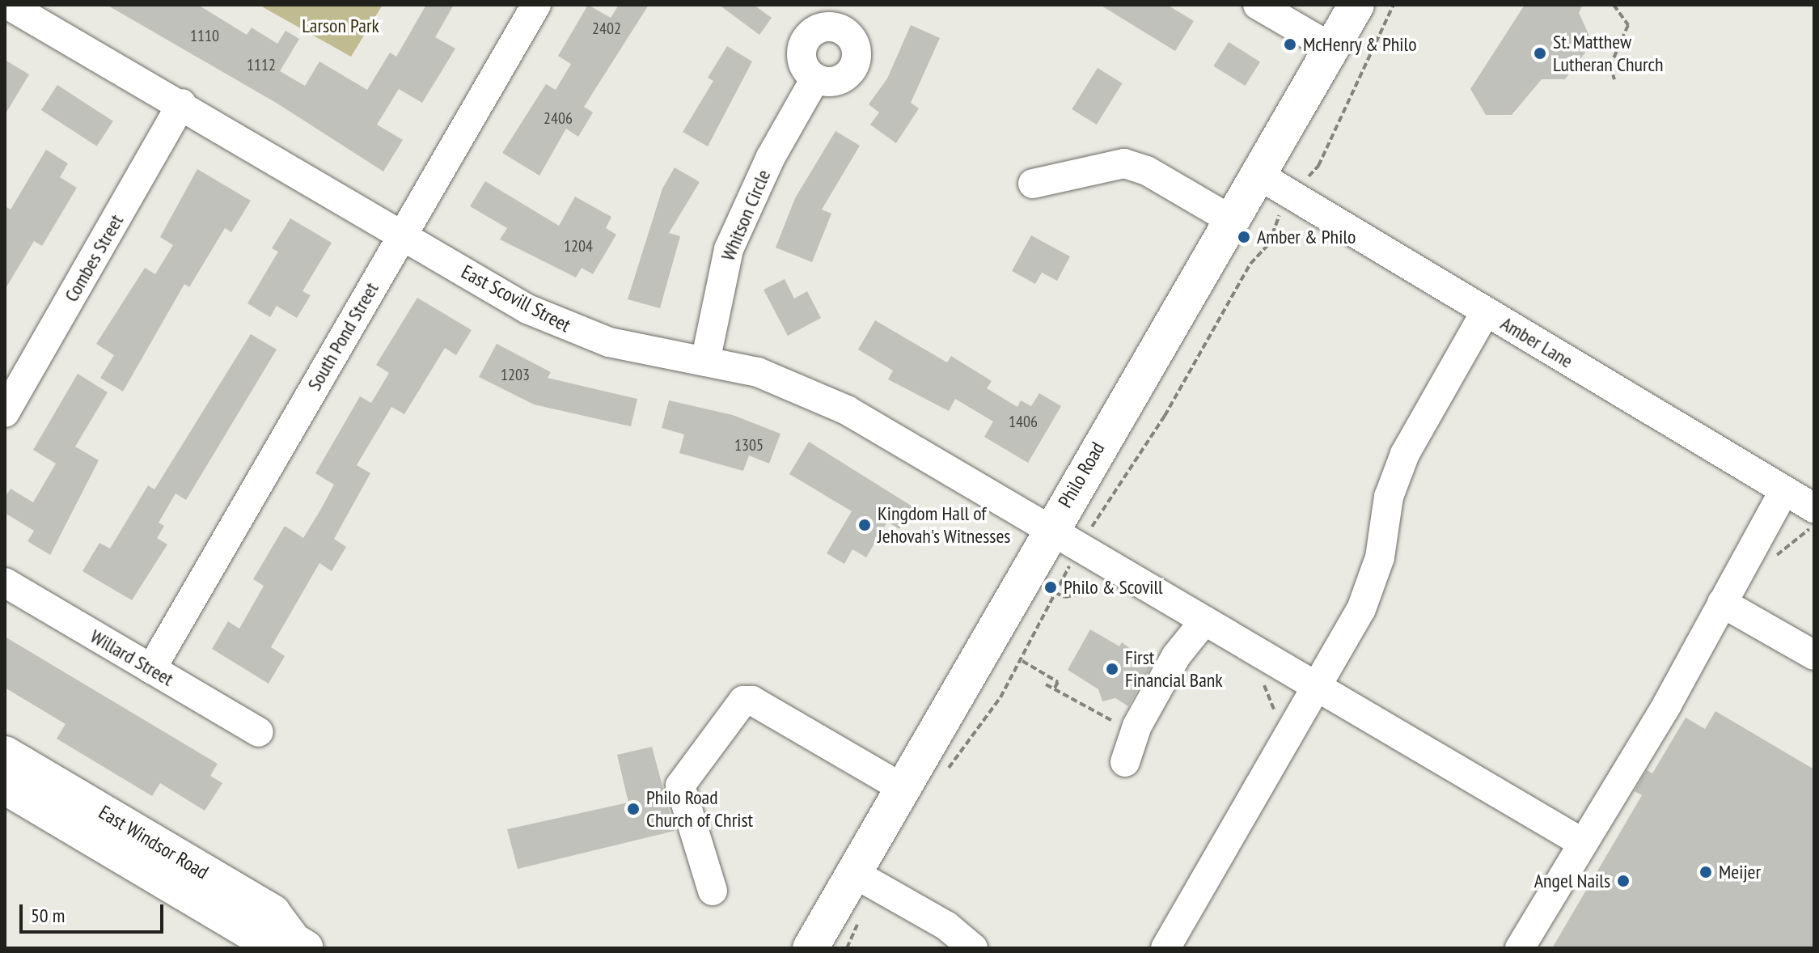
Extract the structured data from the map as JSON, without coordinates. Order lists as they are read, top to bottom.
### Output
{
  "streets": {
    "main road": ["Philo Road", "East Windsor Road"],
    "street": [
      "Whitson Circle",
      "Combes Street",
      "East Scovill Street",
      "South Pond Street",
      "Amber Lane",
      "Willard Street"
    ]
  },
  "crossings": [
    ["Whitson Circle", "East Scovill Street"],
    ["Combes Street", "East Scovill Street"],
    ["East Scovill Street", "South Pond Street"],
    ["East Scovill Street", "Philo Road"],
    ["South Pond Street", "Willard Street"],
    ["Amber Lane", "Philo Road"]
  ],
  "parks": ["Larson Park"],
  "places": [
    "McHenry & Philo",
    "St. Matthew Lutheran Church",
    "Amber & Philo",
    "Kingdom Hall of Jehovah's Witnesses",
    "Philo & Scovill",
    "First Financial Bank",
    "Philo Road Church of Christ",
    "Meijer",
    "Angel Nails"
  ],
  "house_numbers": [
    "2402",
    "1110",
    "1112",
    "2406",
    "1204",
    "1203",
    "1406",
    "1305"
  ],
  "scale_bar": "50 m"
}
